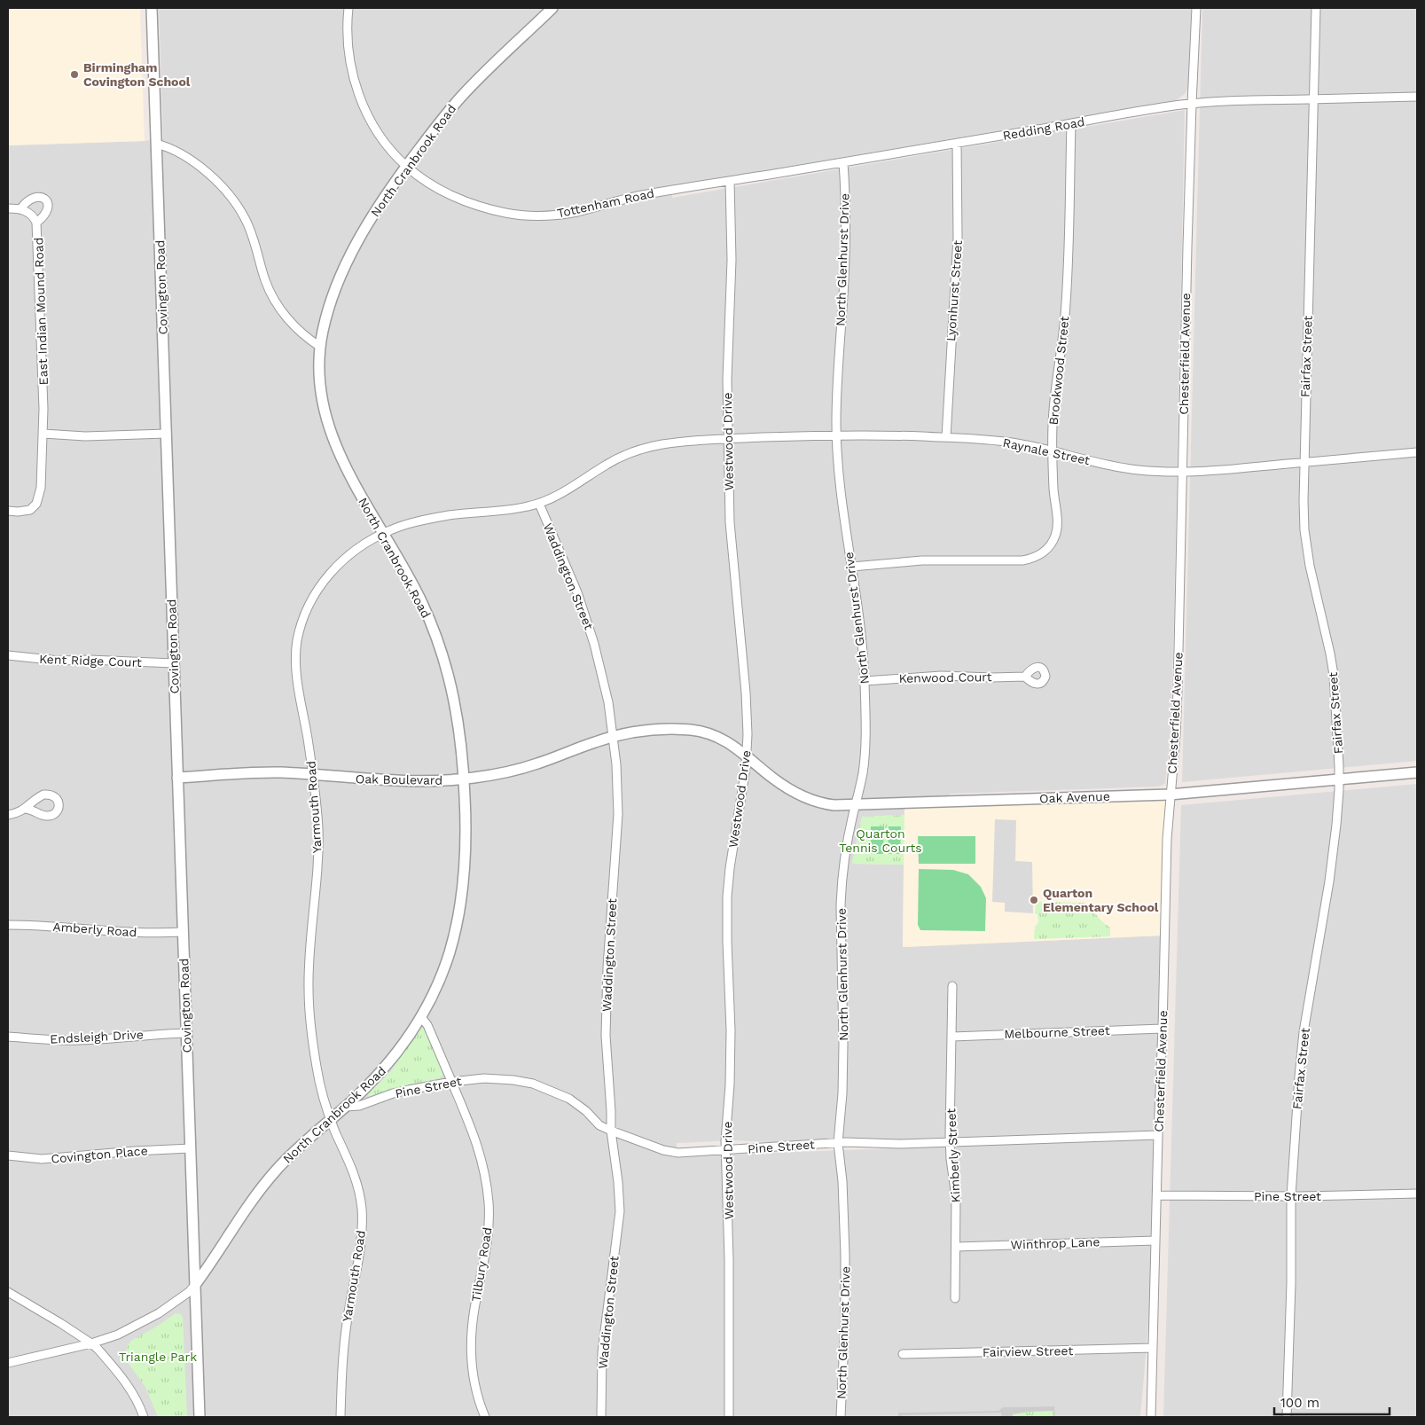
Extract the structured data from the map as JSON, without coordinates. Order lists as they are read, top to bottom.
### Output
{
  "streets": {
    "street": [
      "Redding Road",
      "North Cranbrook Road",
      "Tottenham Road",
      "North Glenhurst Drive",
      "Covington Road",
      "Lyonhurst Street",
      "East Indian Mound Road",
      "Chesterfield Avenue",
      "Fairfax Street",
      "Brookwood Street",
      "Westwood Drive",
      "Raynale Street",
      "Waddington Street",
      "Kent Ridge Court",
      "Kenwood Court",
      "Oak Boulevard",
      "Oak Avenue",
      "Yarmouth Road",
      "Amberly Road",
      "Melbourne Street",
      "Endsleigh Drive",
      "Pine Street",
      "Covington Place",
      "Kimberly Street",
      "Winthrop Lane",
      "Tilbury Road",
      "Fairview Street"
    ]
  },
  "crossings": [
    ["Redding Road", "Tottenham Road"],
    ["Redding Road", "North Glenhurst Drive"],
    ["Redding Road", "Lyonhurst Street"],
    ["Redding Road", "Chesterfield Avenue"],
    ["Redding Road", "Fairfax Street"],
    ["Redding Road", "Brookwood Street"],
    ["Redding Road", "Westwood Drive"],
    ["North Cranbrook Road", "Tottenham Road"],
    ["North Cranbrook Road", "Covington Road"],
    ["North Cranbrook Road", "Oak Boulevard"],
    ["North Cranbrook Road", "Yarmouth Road"],
    ["North Cranbrook Road", "Pine Street"],
    ["North Cranbrook Road", "Tilbury Road"],
    ["North Glenhurst Drive", "Brookwood Street"],
    ["North Glenhurst Drive", "Raynale Street"],
    ["North Glenhurst Drive", "Kenwood Court"],
    ["North Glenhurst Drive", "Oak Avenue"],
    ["North Glenhurst Drive", "Pine Street"],
    ["Covington Road", "Kent Ridge Court"],
    ["Covington Road", "Oak Boulevard"],
    ["Covington Road", "Amberly Road"],
    ["Covington Road", "Endsleigh Drive"],
    ["Covington Road", "Covington Place"],
    ["Lyonhurst Street", "Raynale Street"],
    ["Chesterfield Avenue", "Raynale Street"],
    ["Chesterfield Avenue", "Oak Avenue"],
    ["Chesterfield Avenue", "Melbourne Street"],
    ["Chesterfield Avenue", "Pine Street"],
    ["Chesterfield Avenue", "Winthrop Lane"],
    ["Chesterfield Avenue", "Fairview Street"],
    ["Fairfax Street", "Raynale Street"],
    ["Fairfax Street", "Oak Avenue"],
    ["Fairfax Street", "Pine Street"],
    ["Brookwood Street", "Raynale Street"],
    ["Westwood Drive", "Raynale Street"],
    ["Westwood Drive", "Oak Boulevard"],
    ["Westwood Drive", "Oak Avenue"],
    ["Westwood Drive", "Pine Street"],
    ["Raynale Street", "Yarmouth Road"],
    ["Waddington Street", "Oak Boulevard"],
    ["Waddington Street", "Yarmouth Road"],
    ["Waddington Street", "Pine Street"],
    ["Oak Boulevard", "Oak Avenue"],
    ["Oak Boulevard", "Yarmouth Road"],
    ["Melbourne Street", "Kimberly Street"],
    ["Pine Street", "Kimberly Street"],
    ["Pine Street", "Tilbury Road"],
    ["Kimberly Street", "Winthrop Lane"]
  ],
  "parks": ["Quarton Tennis Courts", "Triangle Park"],
  "places": ["Birmingham Covington School", "Quarton Elementary School"],
  "scale_bar": "100 m"
}
